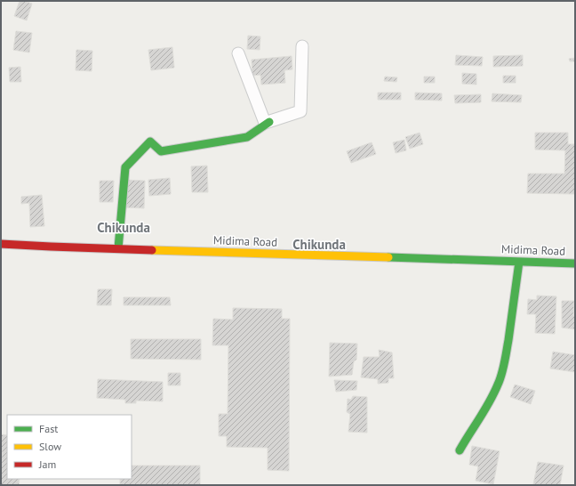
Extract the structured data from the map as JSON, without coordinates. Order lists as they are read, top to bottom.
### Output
{
  "streets": {
    "main road": ["Midima Road"]
  },
  "districts": ["Chikunda", "Chikunda"],
  "legend": ["Fast", "Slow", "Jam"]
}
